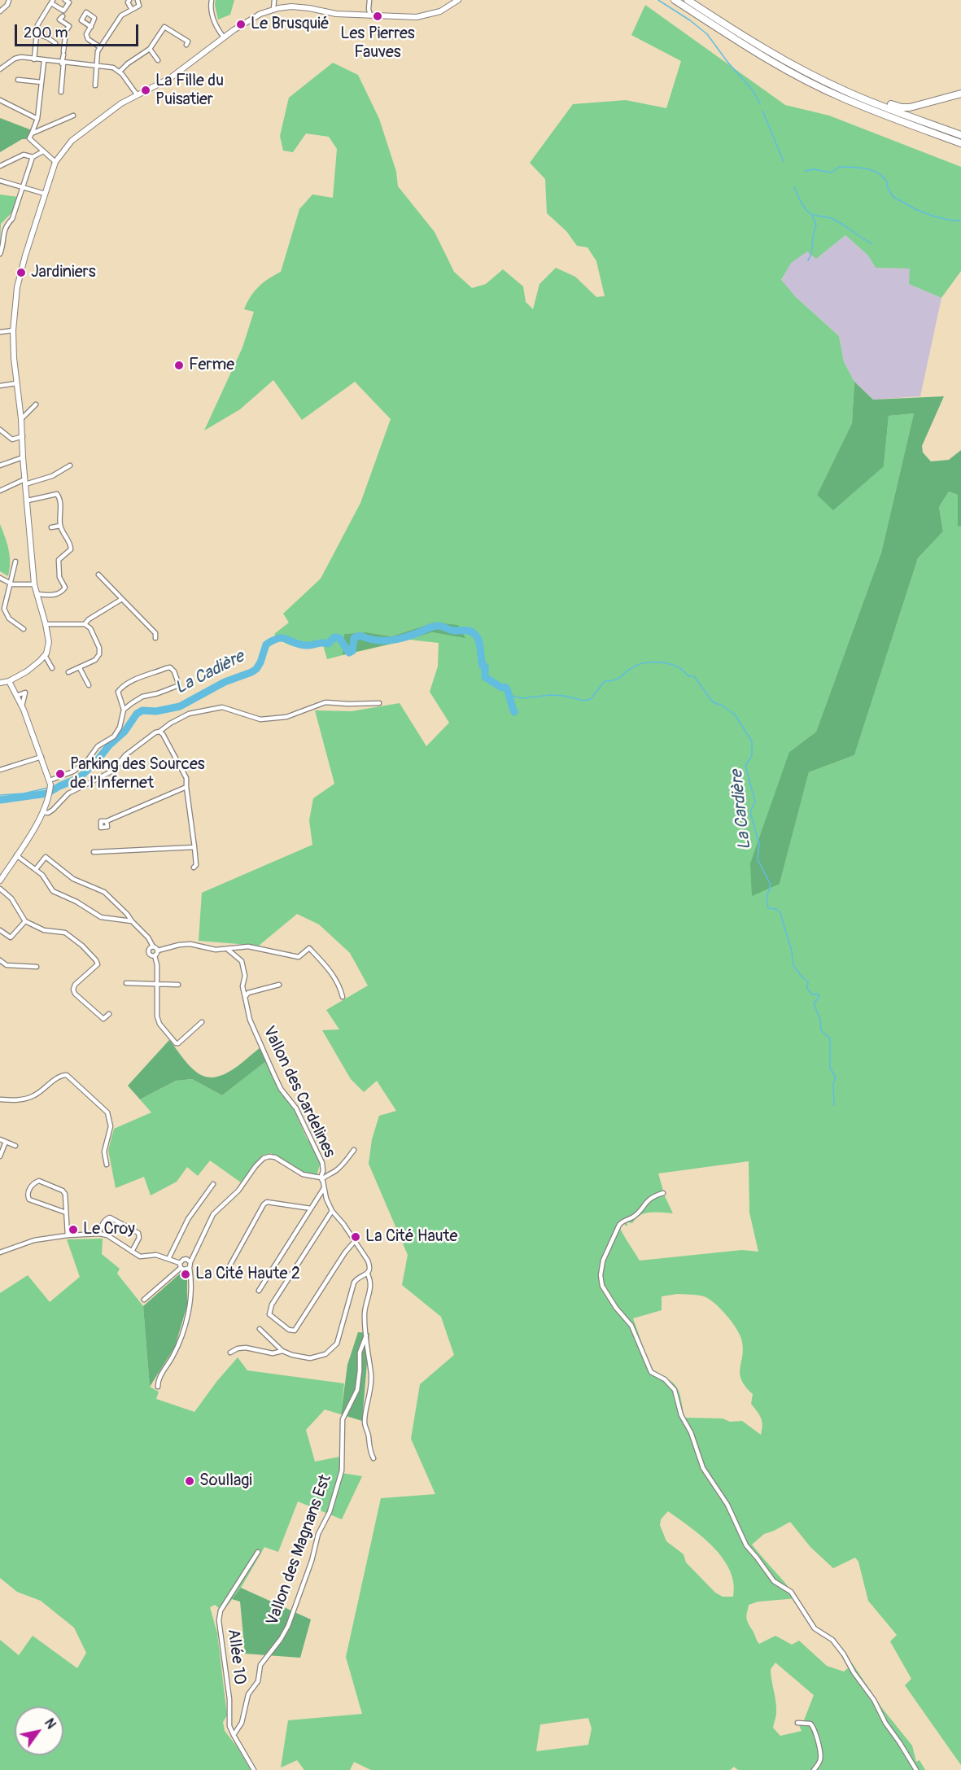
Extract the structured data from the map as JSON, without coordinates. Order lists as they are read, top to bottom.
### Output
{
  "streets": {
    "street": ["Vallon des Cardelines", "Vallon des Magnans Est", "Allée 10"]
  },
  "crossings": [
    ["Vallon des Cardelines", "Vallon des Magnans Est"],
    ["Vallon des Magnans Est", "Allée 10"]
  ],
  "water": ["La Cadière", "La Cardière"],
  "places": [
    "Les Pierres Fauves",
    "Le Brusquié",
    "La Fille du Puisatier",
    "Jardiniers",
    "Ferme",
    "Parking des Sources de l'Infernet",
    "Le Croy",
    "La Cité Haute",
    "La Cité Haute 2",
    "Soullagi"
  ],
  "scale_bar": "200 m",
  "north": "top right"
}
